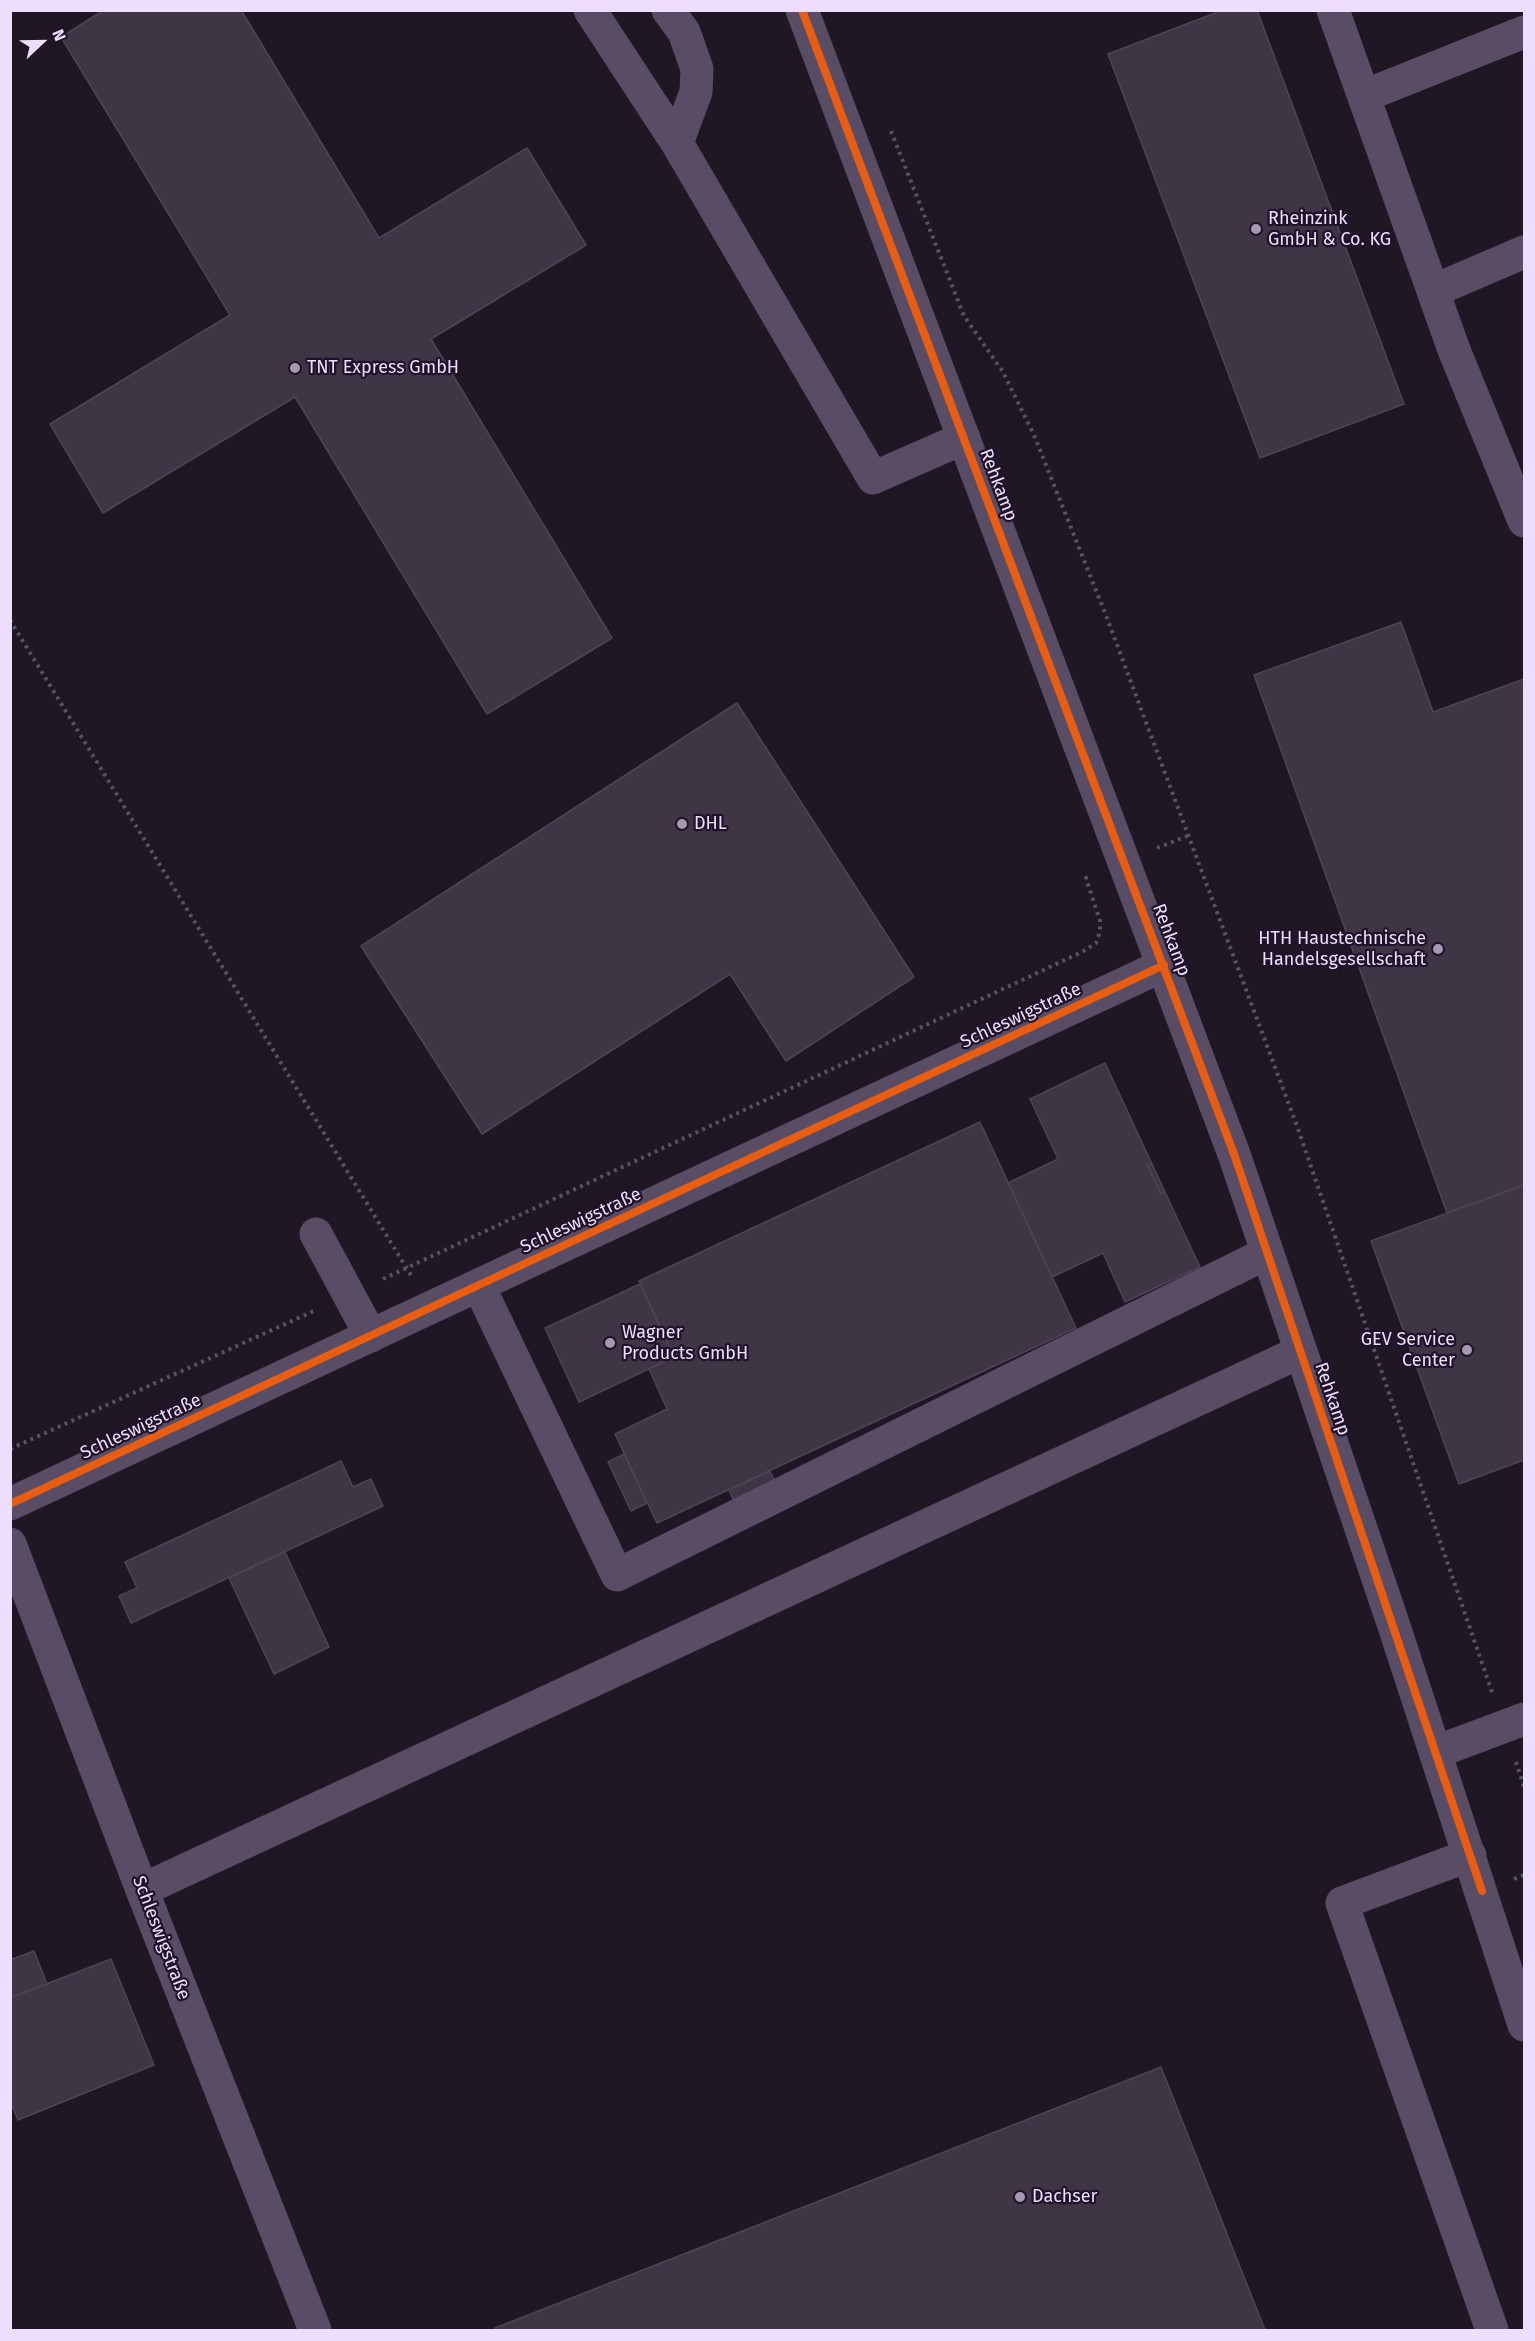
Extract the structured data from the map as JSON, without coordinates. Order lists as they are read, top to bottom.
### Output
{
  "streets": {
    "street": ["Rehkamp", "Schleswigstraße"]
  },
  "crossings": [
    ["Rehkamp", "Schleswigstraße"]
  ],
  "places": [
    "Rheinzink GmbH & Co. KG",
    "TNT Express GmbH",
    "DHL",
    "HTH Haustechnische Handelsgesellschaft",
    "Wagner Products GmbH",
    "GEV Service Center",
    "Dachser"
  ],
  "north": "right"
}
